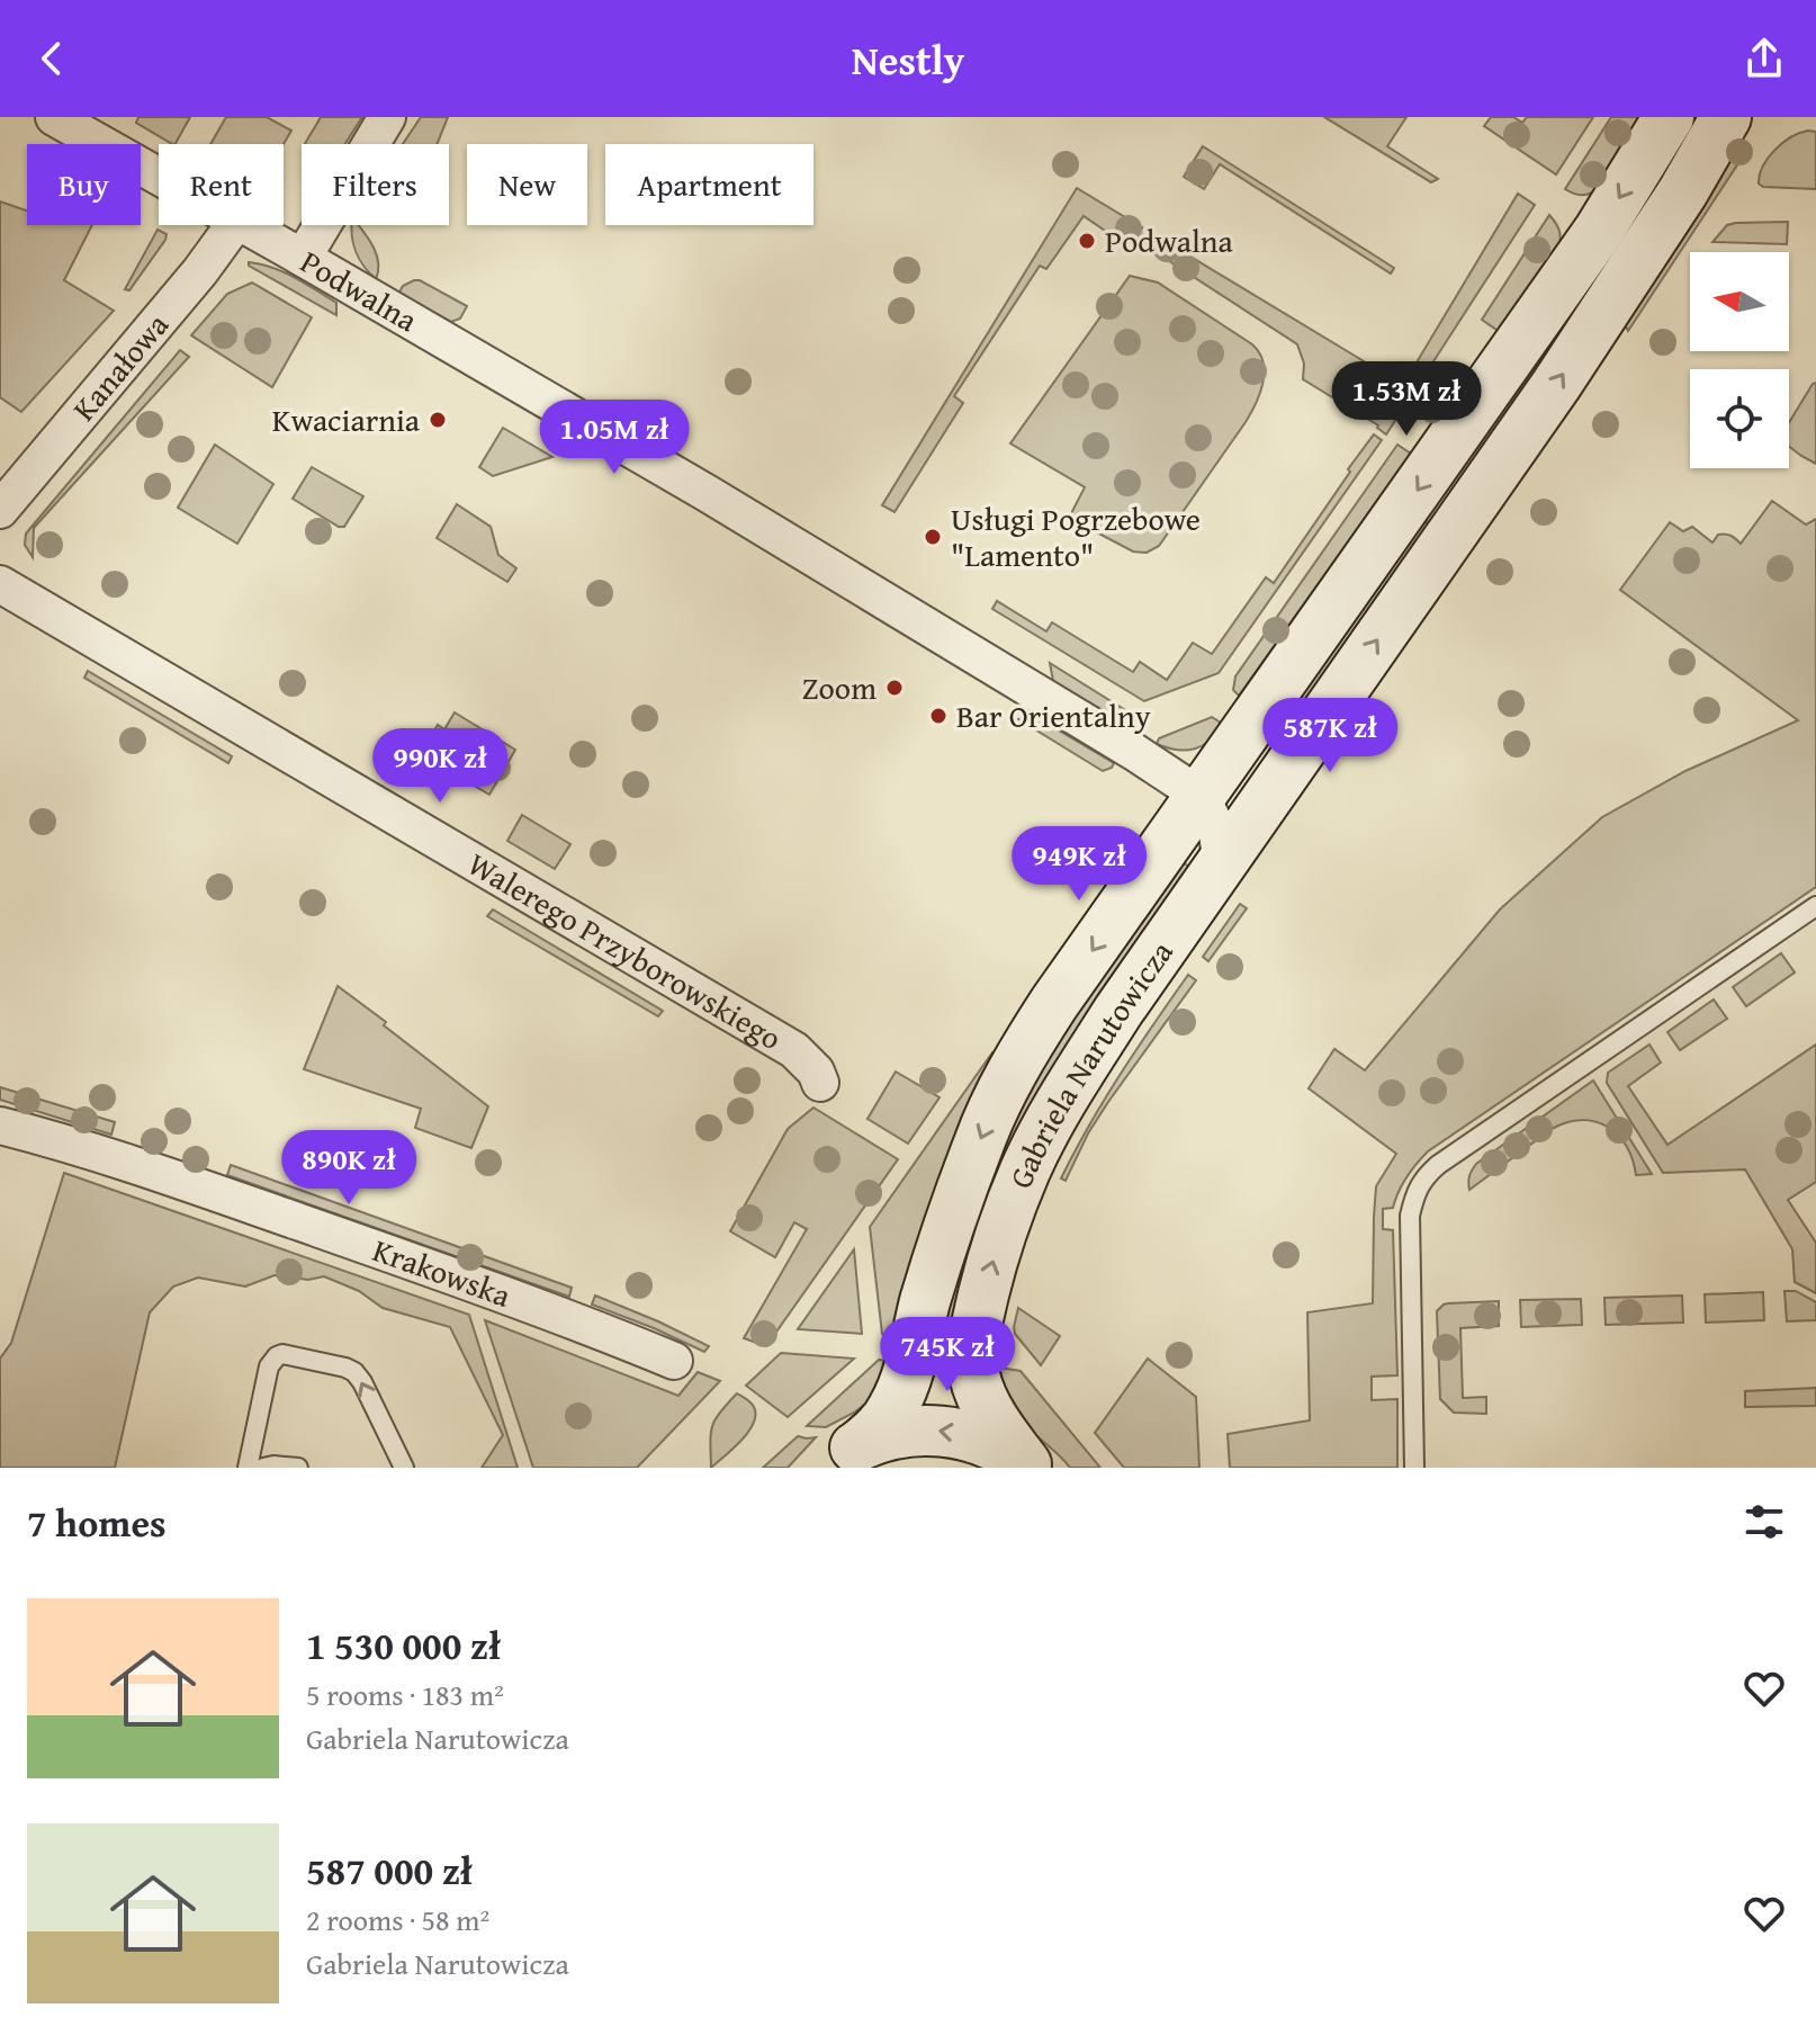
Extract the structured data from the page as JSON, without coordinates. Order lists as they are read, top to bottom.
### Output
{
  "streets": {
    "street": [
      "Podwalna",
      "Kanałowa",
      "Walerego Przyborowskiego",
      "Gabriela Narutowicza",
      "Krakowska"
    ]
  },
  "crossings": [
    ["Podwalna", "Gabriela Narutowicza"]
  ],
  "places": [
    "Podwalna",
    "Kwaciarnia",
    "Usługi Pogrzebowe \"Lamento\"",
    "Zoom",
    "Bar Orientalny"
  ],
  "north": "left",
  "page": {
    "header": "Nestly",
    "chip": [
      "Buy",
      "Rent",
      "Filters",
      "New",
      "Apartment"
    ],
    "price": [
      "1.53M zł",
      "1.05M zł",
      "587K zł",
      "990K zł",
      "949K zł",
      "890K zł",
      "745K zł"
    ],
    "heading": "7 homes",
    "list": [
      {
        "name": "1 530 000 zł",
        "note": "5 rooms · 183 m² · Gabriela Narutowicza"
      },
      {
        "name": "587 000 zł",
        "note": "2 rooms · 58 m² · Gabriela Narutowicza"
      }
    ]
  }
}
